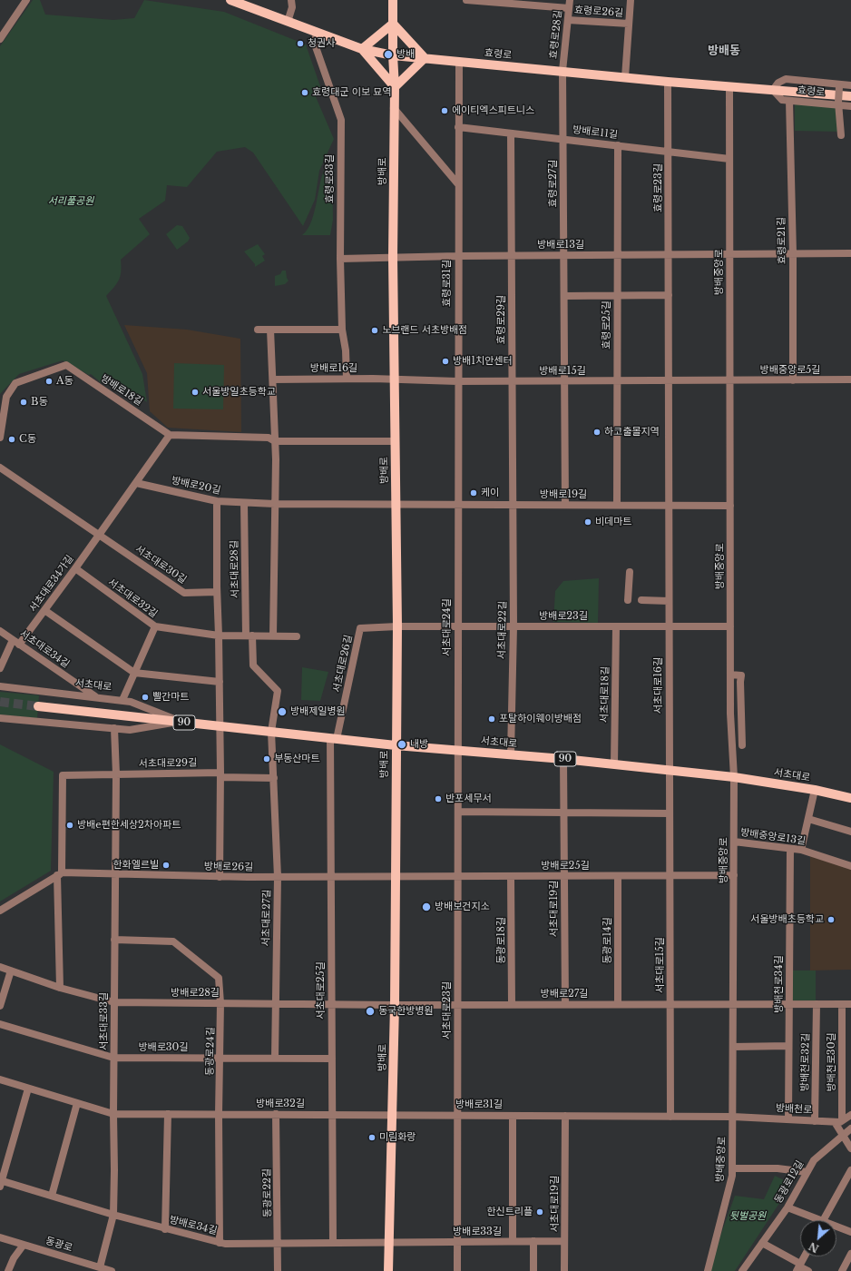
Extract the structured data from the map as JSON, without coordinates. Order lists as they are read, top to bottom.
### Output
{
  "streets": {
    "main road": [
      "효령로",
      "방배로",
      "서초대로",
      "90"
    ],
    "street": [
      "효령로26길",
      "효령로28길",
      "방배로11길",
      "효령로33길",
      "효령로27길",
      "효령로23길",
      "효령로21길",
      "방배로13길",
      "방배중앙로",
      "효령로31길",
      "효령로29길",
      "효령로25길",
      "방배로16길",
      "방배중앙로5길",
      "방배로15길",
      "방배로18길",
      "방배로20길",
      "방배로19길",
      "서초대로30길",
      "서초대로28길",
      "서초대로34가길",
      "서초대로32길",
      "방배로23길",
      "서초대로24길",
      "서초대로22길",
      "서초대로34길",
      "서초대로26길",
      "서초대로16길",
      "서초대로18길",
      "서초대로29길",
      "방배중앙로13길",
      "방배로25길",
      "방배로26길",
      "서초대로19길",
      "서초대로27길",
      "동광로18길",
      "동광로14길",
      "서초대로15길",
      "방배천로34길",
      "서초대로25길",
      "방배로28길",
      "방배로27길",
      "서초대로23길",
      "서초대로33길",
      "방배로30길",
      "동광로24길",
      "방배천로32길",
      "방배천로30길",
      "방배로32길",
      "방배로31길",
      "방배천로",
      "동광로12길",
      "동광로22길",
      "방배로34길",
      "방배로33길",
      "동광로"
    ]
  },
  "crossings": [
    ["효령로26길", "효령로28길"],
    ["효령로26길", "효령로"],
    ["효령로28길", "효령로"],
    ["효령로28길", "효령로27길"],
    ["효령로", "방배로"],
    ["효령로", "효령로33길"],
    ["효령로", "효령로27길"],
    ["효령로", "효령로23길"],
    ["효령로", "효령로21길"],
    ["효령로", "방배중앙로"],
    ["효령로", "효령로31길"],
    ["방배로11길", "효령로27길"],
    ["방배로11길", "효령로23길"],
    ["방배로11길", "방배중앙로"],
    ["방배로11길", "효령로31길"],
    ["방배로11길", "효령로29길"],
    ["방배로11길", "효령로25길"],
    ["방배로", "방배로13길"],
    ["방배로", "방배로16길"],
    ["방배로", "방배로15길"],
    ["방배로", "방배로20길"],
    ["방배로", "방배로19길"],
    ["방배로", "방배로23길"],
    ["방배로", "서초대로26길"],
    ["방배로", "서초대로"],
    ["방배로", "방배로25길"],
    ["방배로", "방배로26길"],
    ["방배로", "방배로28길"],
    ["방배로", "방배로27길"],
    ["방배로", "방배로32길"],
    ["방배로", "방배로31길"],
    ["방배로", "방배로34길"],
    ["방배로", "방배로33길"],
    ["효령로33길", "방배로16길"],
    ["효령로27길", "방배로13길"],
    ["효령로27길", "방배로15길"],
    ["효령로27길", "방배로19길"],
    ["효령로23길", "방배로13길"],
    ["효령로23길", "방배로15길"],
    ["효령로23길", "방배로19길"],
    ["효령로23길", "서초대로16길"],
    ["효령로21길", "방배로13길"],
    ["효령로21길", "방배중앙로5길"],
    ["방배로13길", "방배중앙로"],
    ["방배로13길", "효령로31길"],
    ["방배로13길", "효령로29길"],
    ["방배로13길", "효령로25길"],
    ["방배중앙로", "방배중앙로5길"],
    ["방배중앙로", "방배로15길"],
    ["방배중앙로", "방배로19길"],
    ["방배중앙로", "방배로23길"],
    ["방배중앙로", "서초대로"],
    ["방배중앙로", "방배중앙로13길"],
    ["방배중앙로", "방배로25길"],
    ["방배중앙로", "방배로27길"],
    ["방배중앙로", "방배천로"],
    ["효령로31길", "방배로15길"],
    ["효령로31길", "방배로19길"],
    ["효령로31길", "서초대로24길"],
    ["효령로29길", "방배로15길"],
    ["효령로29길", "방배로19길"],
    ["효령로29길", "서초대로22길"],
    ["효령로25길", "방배로15길"],
    ["효령로25길", "방배로19길"],
    ["방배로16길", "방배로15길"],
    ["방배중앙로5길", "방배로15길"],
    ["방배로18길", "서초대로34가길"],
    ["방배로20길", "방배로19길"],
    ["방배로20길", "서초대로28길"],
    ["방배로20길", "서초대로34가길"],
    ["방배로19길", "서초대로24길"],
    ["방배로19길", "서초대로22길"],
    ["방배로19길", "서초대로16길"],
    ["서초대로30길", "서초대로34가길"],
    ["서초대로28길", "서초대로"],
    ["서초대로28길", "서초대로27길"],
    ["서초대로34가길", "서초대로32길"],
    ["서초대로34가길", "서초대로34길"],
    ["서초대로32길", "서초대로"],
    ["방배로23길", "서초대로24길"],
    ["방배로23길", "서초대로22길"],
    ["방배로23길", "서초대로26길"],
    ["방배로23길", "서초대로16길"],
    ["방배로23길", "서초대로18길"],
    ["서초대로24길", "서초대로"],
    ["서초대로24길", "서초대로23길"],
    ["서초대로22길", "서초대로"],
    ["서초대로34길", "서초대로"],
    ["서초대로26길", "서초대로"],
    ["서초대로26길", "서초대로25길"],
    ["서초대로", "서초대로16길"],
    ["서초대로", "서초대로18길"],
    ["서초대로", "방배중앙로13길"],
    ["서초대로", "서초대로19길"],
    ["서초대로", "서초대로27길"],
    ["서초대로", "서초대로15길"],
    ["서초대로", "서초대로25길"],
    ["서초대로", "서초대로23길"],
    ["서초대로", "서초대로33길"],
    ["서초대로16길", "서초대로15길"],
    ["서초대로29길", "서초대로33길"],
    ["방배중앙로13길", "방배천로34길"],
    ["방배로25길", "방배로26길"],
    ["방배로25길", "서초대로19길"],
    ["방배로25길", "동광로18길"],
    ["방배로25길", "동광로14길"],
    ["방배로25길", "서초대로15길"],
    ["방배로25길", "서초대로23길"],
    ["방배로26길", "서초대로27길"],
    ["방배로26길", "서초대로25길"],
    ["방배로26길", "서초대로33길"],
    ["서초대로19길", "방배로27길"],
    ["서초대로19길", "방배로31길"],
    ["서초대로19길", "방배로33길"],
    ["서초대로27길", "방배로28길"],
    ["서초대로27길", "방배로30길"],
    ["동광로18길", "방배로27길"],
    ["동광로14길", "방배로27길"],
    ["서초대로15길", "방배로27길"],
    ["서초대로15길", "방배로31길"],
    ["방배천로34길", "방배로27길"],
    ["방배천로34길", "방배천로"],
    ["서초대로25길", "방배로28길"],
    ["서초대로25길", "방배로30길"],
    ["서초대로25길", "방배로32길"],
    ["서초대로25길", "방배로34길"],
    ["방배로28길", "방배로27길"],
    ["방배로28길", "서초대로33길"],
    ["방배로28길", "동광로24길"],
    ["방배로27길", "서초대로23길"],
    ["방배로27길", "방배천로32길"],
    ["방배로27길", "방배천로30길"],
    ["서초대로23길", "방배로31길"],
    ["서초대로23길", "방배로33길"],
    ["서초대로33길", "방배로30길"],
    ["서초대로33길", "동광로24길"],
    ["서초대로33길", "방배로32길"],
    ["서초대로33길", "방배로34길"],
    ["서초대로33길", "동광로"],
    ["방배로30길", "동광로24길"],
    ["동광로24길", "방배로32길"],
    ["동광로24길", "방배로34길"],
    ["방배천로32길", "방배천로"],
    ["방배천로30길", "방배천로"],
    ["방배로32길", "방배로31길"],
    ["방배로32길", "동광로22길"],
    ["동광로22길", "방배로34길"],
    ["방배로34길", "방배로33길"]
  ],
  "districts": ["방배동"],
  "parks": ["서리풀공원", "뒷벌공원"],
  "places": [
    "청권사",
    "방배",
    "효령대군 이보 묘역",
    "에이티엑스피트니스",
    "노브랜드 서초방배점",
    "방배1치안센터",
    "A동",
    "서울방일초등학교",
    "B동",
    "하코출몰지역",
    "C동",
    "케이",
    "비데마트",
    "빨간마트",
    "방배제일병원",
    "포탈하이웨이방배점",
    "내방",
    "부동산마트",
    "반포세무서",
    "방배e편한세상2차아파트",
    "한화엘르빌",
    "방배보건지소",
    "서울방배초등학교",
    "동국한방병원",
    "미림화랑",
    "한신트리플"
  ],
  "north": "bottom left"
}
